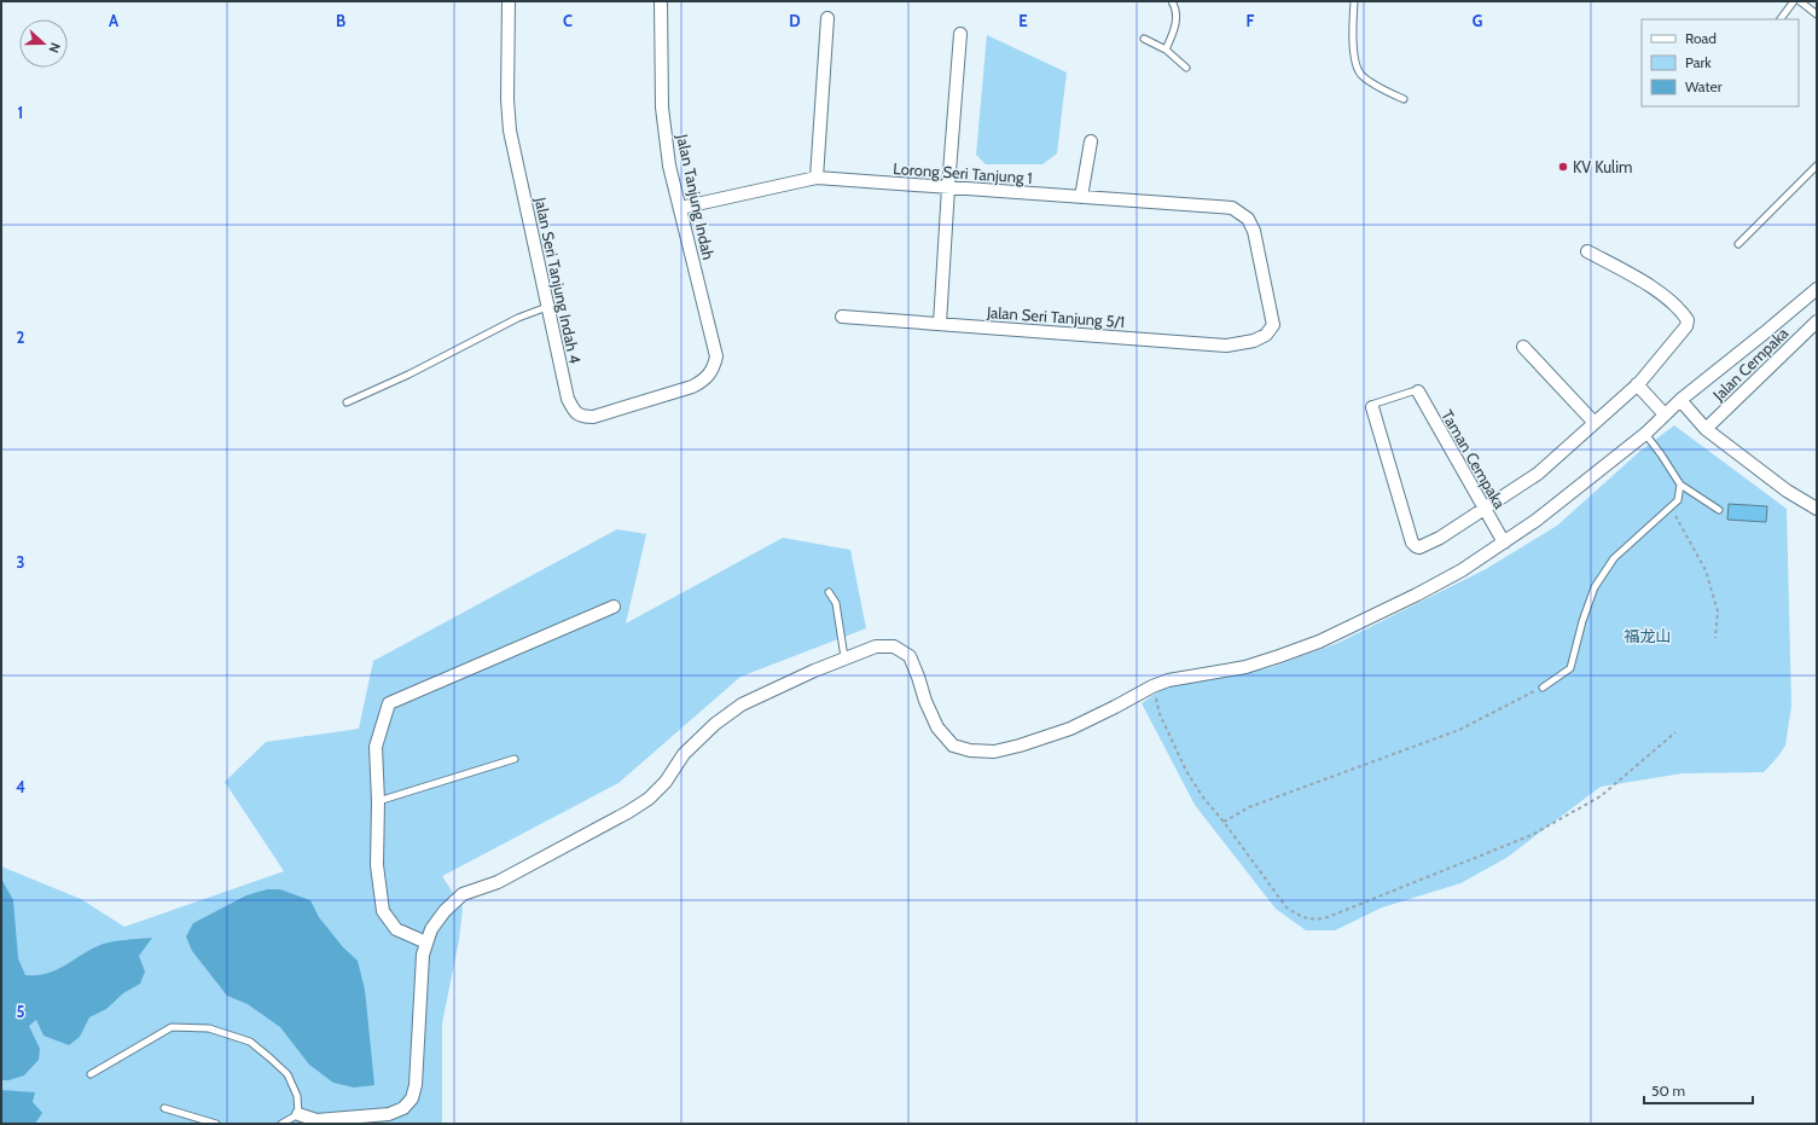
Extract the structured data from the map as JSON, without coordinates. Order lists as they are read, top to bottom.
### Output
{
  "streets": {
    "street": [
      "Lorong Seri Tanjung 1",
      "Jalan Tanjung Indah",
      "Jalan Seri Tanjung Indah 4",
      "Jalan Seri Tanjung 5/1",
      "Jalan Cempaka",
      "Taman Cempaka"
    ]
  },
  "crossings": [
    ["Lorong Seri Tanjung 1", "Jalan Tanjung Indah"],
    ["Lorong Seri Tanjung 1", "Jalan Seri Tanjung 5/1"],
    ["Jalan Tanjung Indah", "Jalan Seri Tanjung Indah 4"]
  ],
  "parks": ["福龙山"],
  "places": ["KV Kulim"],
  "legend": ["Road", "Park", "Water"],
  "scale_bar": "50 m",
  "north": "right",
  "grid": {
    "columns": [
      "A",
      "B",
      "C",
      "D",
      "E",
      "F",
      "G"
    ],
    "rows": [
      "1",
      "2",
      "3",
      "4",
      "5"
    ]
  }
}
